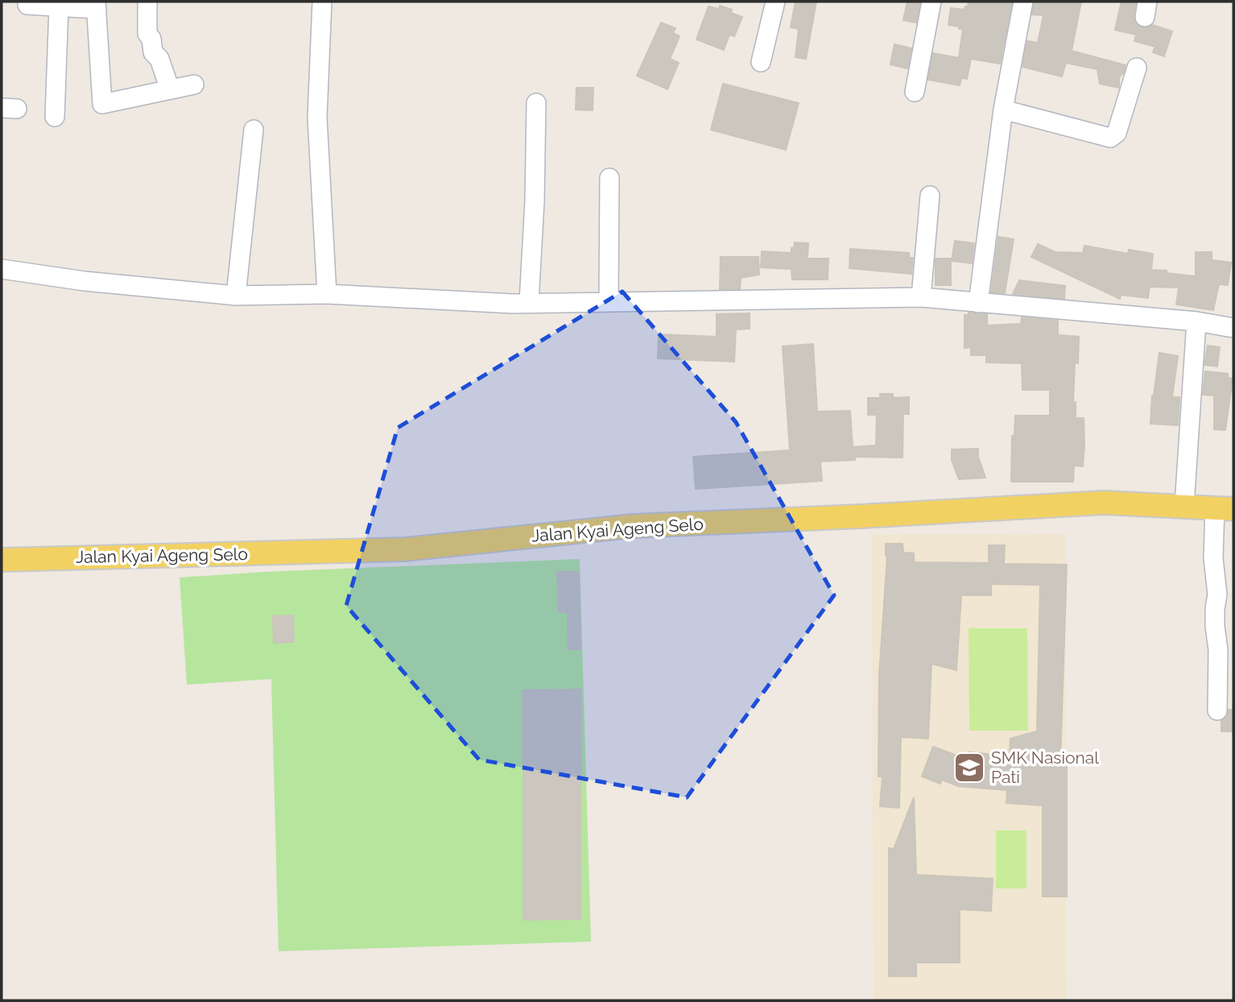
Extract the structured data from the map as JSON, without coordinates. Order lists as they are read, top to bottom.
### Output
{
  "streets": {
    "main road": ["Jalan Kyai Ageng Selo"]
  },
  "places": {
    "school or university": ["SMK Nasional Pati"]
  }
}
